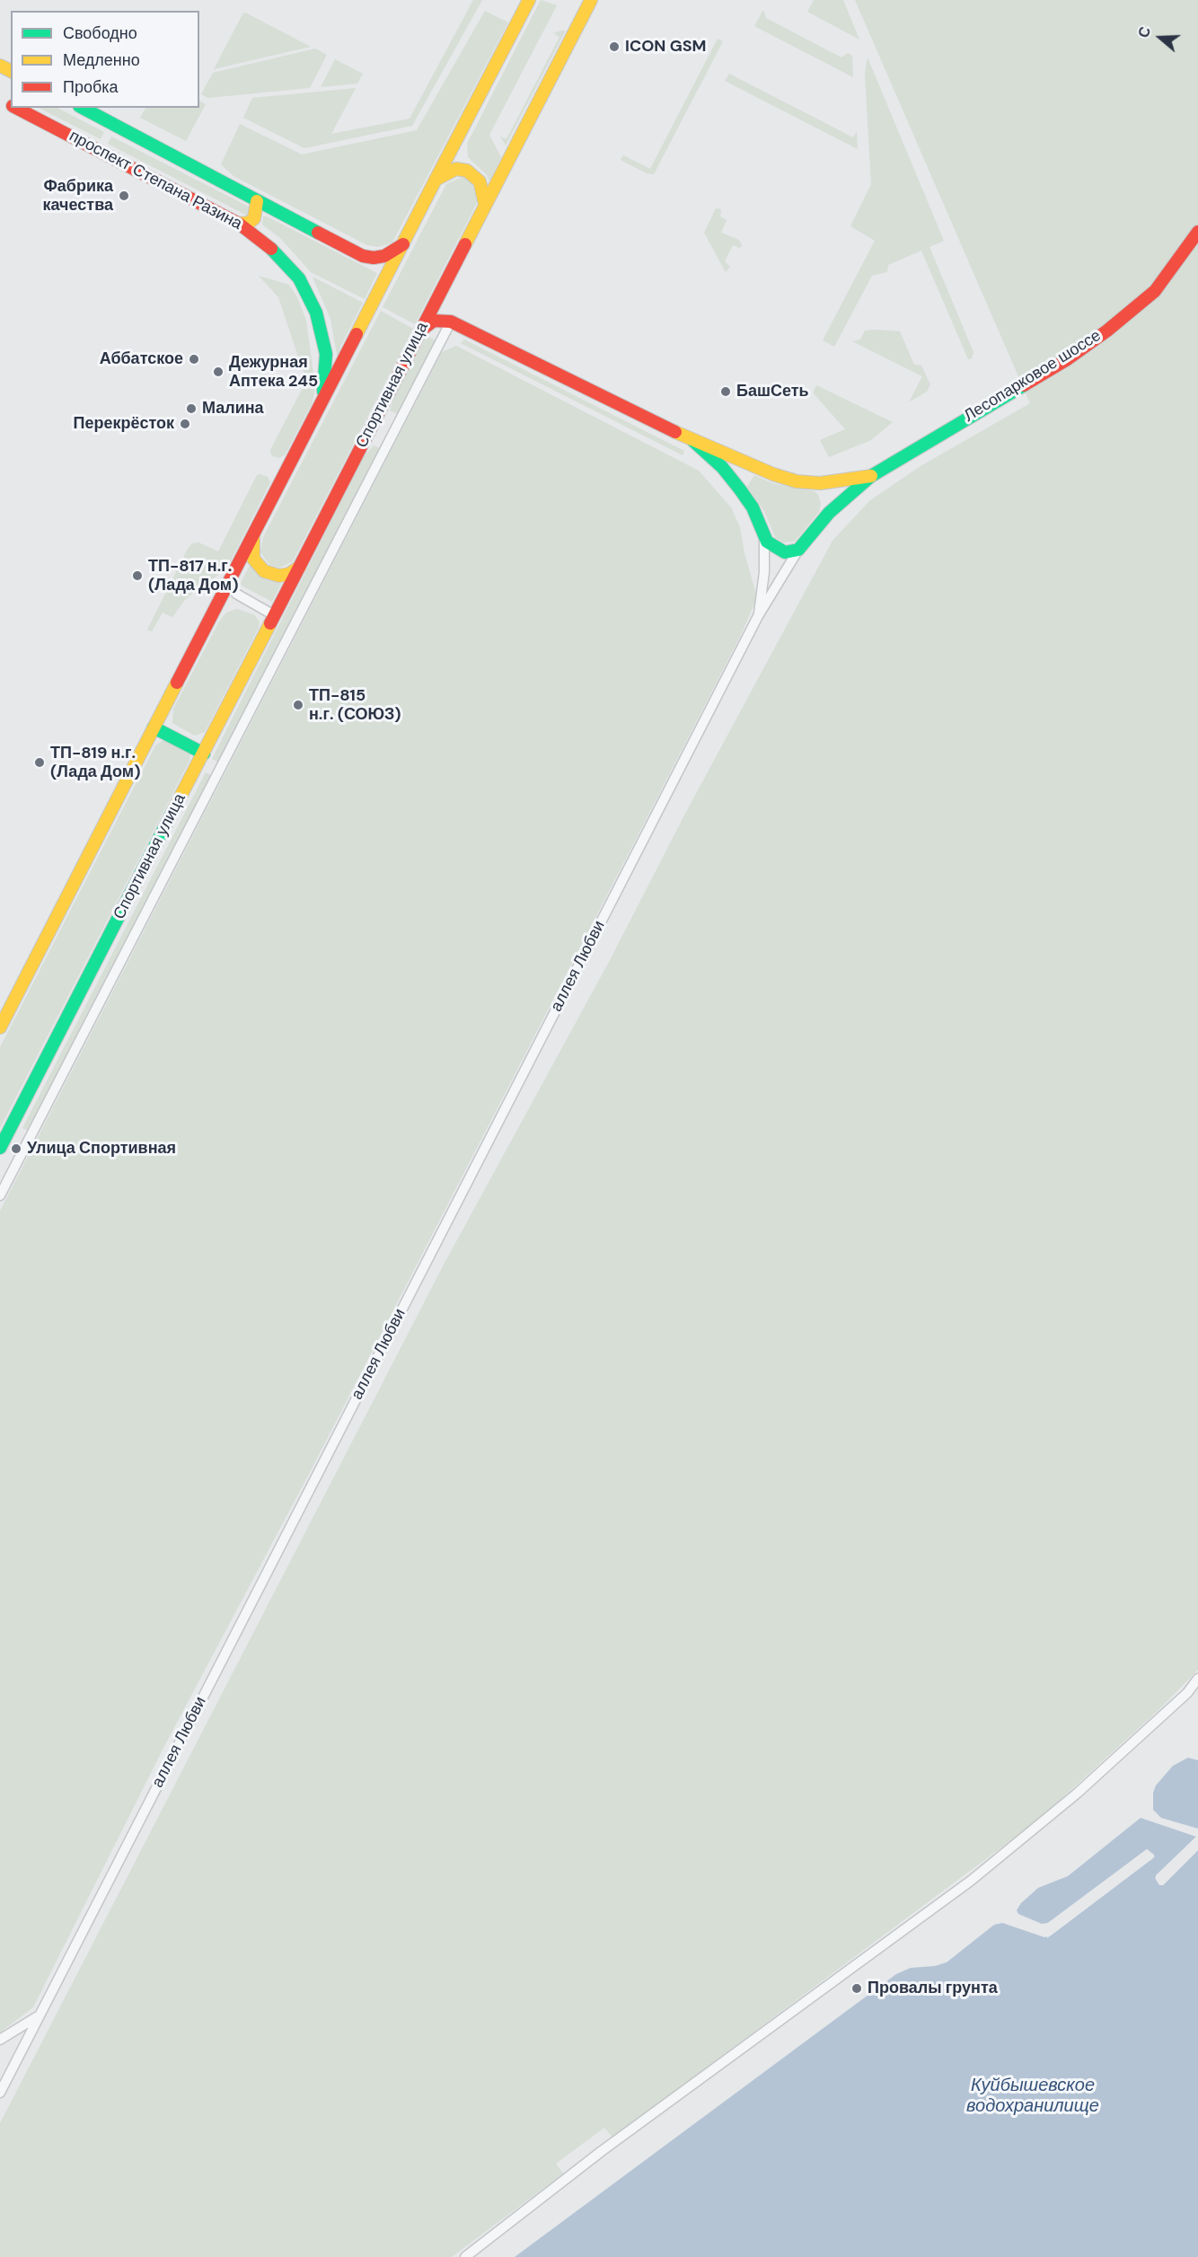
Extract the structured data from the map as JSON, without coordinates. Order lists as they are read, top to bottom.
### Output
{
  "streets": {
    "main road": ["проспект Степана Разина", "Лесопарковое шоссе", "Спортивная улица"],
    "street": ["аллея Любви"]
  },
  "crossings": [
    ["Лесопарковое шоссе", "аллея Любви"]
  ],
  "water": ["Куйбышевское водохранилище"],
  "places": [
    "ICON GSM",
    "Фабрика качества",
    "Аббатское",
    "Дежурная Аптека 245",
    "БашСеть",
    "Малина",
    "Перекрёсток",
    "ТП-817 н.г. (Лада Дом)",
    "ТП-815 н.г. (СОЮЗ)",
    "ТП-819 н.г. (Лада Дом)",
    "Улица Спортивная",
    "Провалы грунта"
  ],
  "legend": ["Свободно", "Медленно", "Пробка"],
  "north": "left"
}
